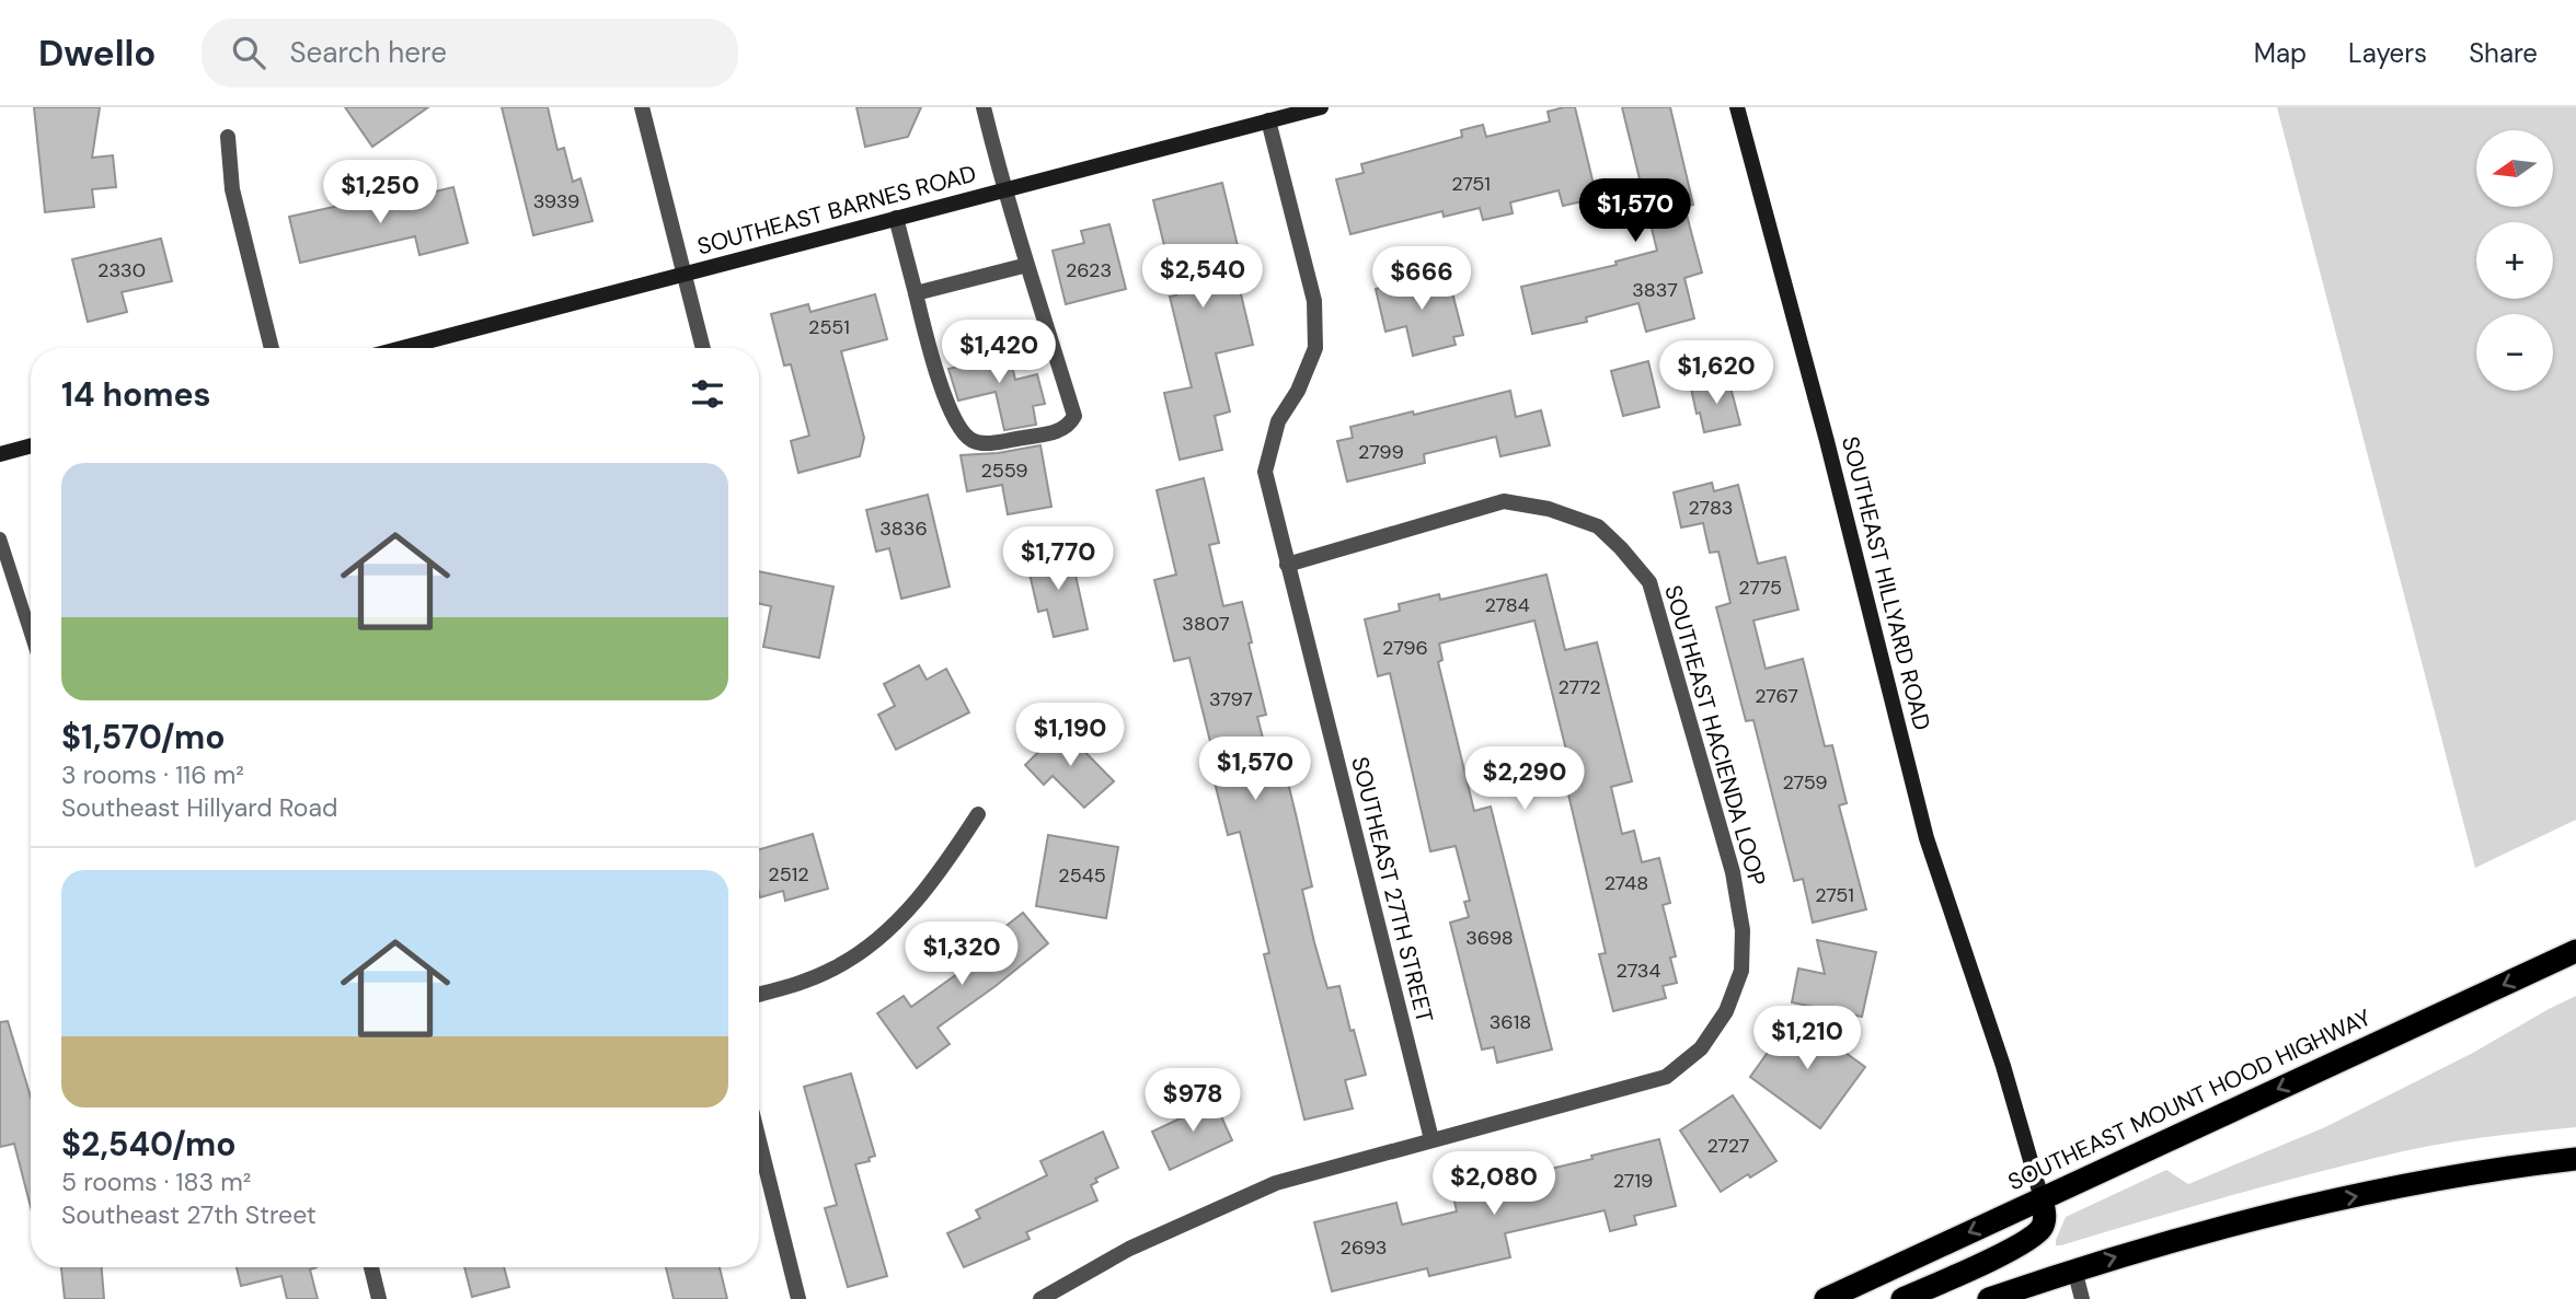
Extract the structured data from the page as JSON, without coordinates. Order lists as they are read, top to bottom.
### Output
{
  "streets": {
    "highway": ["SOUTHEAST MOUNT HOOD HIGHWAY"],
    "street": [
      "SOUTHEAST BARNES ROAD",
      "SOUTHEAST HILLYARD ROAD",
      "SOUTHEAST HACIENDA LOOP",
      "SOUTHEAST 27TH STREET"
    ]
  },
  "crossings": [
    ["SOUTHEAST BARNES ROAD", "SOUTHEAST 27TH STREET"],
    ["SOUTHEAST HILLYARD ROAD", "SOUTHEAST MOUNT HOOD HIGHWAY"],
    ["SOUTHEAST HACIENDA LOOP", "SOUTHEAST 27TH STREET"]
  ],
  "house_numbers": [
    "2751",
    "3939",
    "2330",
    "2623",
    "3837",
    "2551",
    "2799",
    "2559",
    "2783",
    "3836",
    "2775",
    "2784",
    "3807",
    "2796",
    "2772",
    "2767",
    "3797",
    "2759",
    "2512",
    "2545",
    "2748",
    "2751",
    "3698",
    "2734",
    "3618",
    "2727",
    "2719",
    "2693"
  ],
  "north": "left",
  "page": {
    "header": "Dwello",
    "search": "Search here",
    "nav": ["Map", "Layers", "Share"],
    "map_buttons": ["+", "−"],
    "price": [
      "$1,250",
      "$1,570",
      "$2,540",
      "$666",
      "$1,420",
      "$1,620",
      "$1,770",
      "$1,190",
      "$1,570",
      "$2,290",
      "$1,320",
      "$1,210",
      "$978",
      "$2,080"
    ],
    "heading": "14 homes",
    "list": [
      {
        "name": "$1,570/mo",
        "note": "3 rooms · 116 m² · Southeast Hillyard Road"
      },
      {
        "name": "$2,540/mo",
        "note": "5 rooms · 183 m² · Southeast 27th Street"
      }
    ]
  }
}
